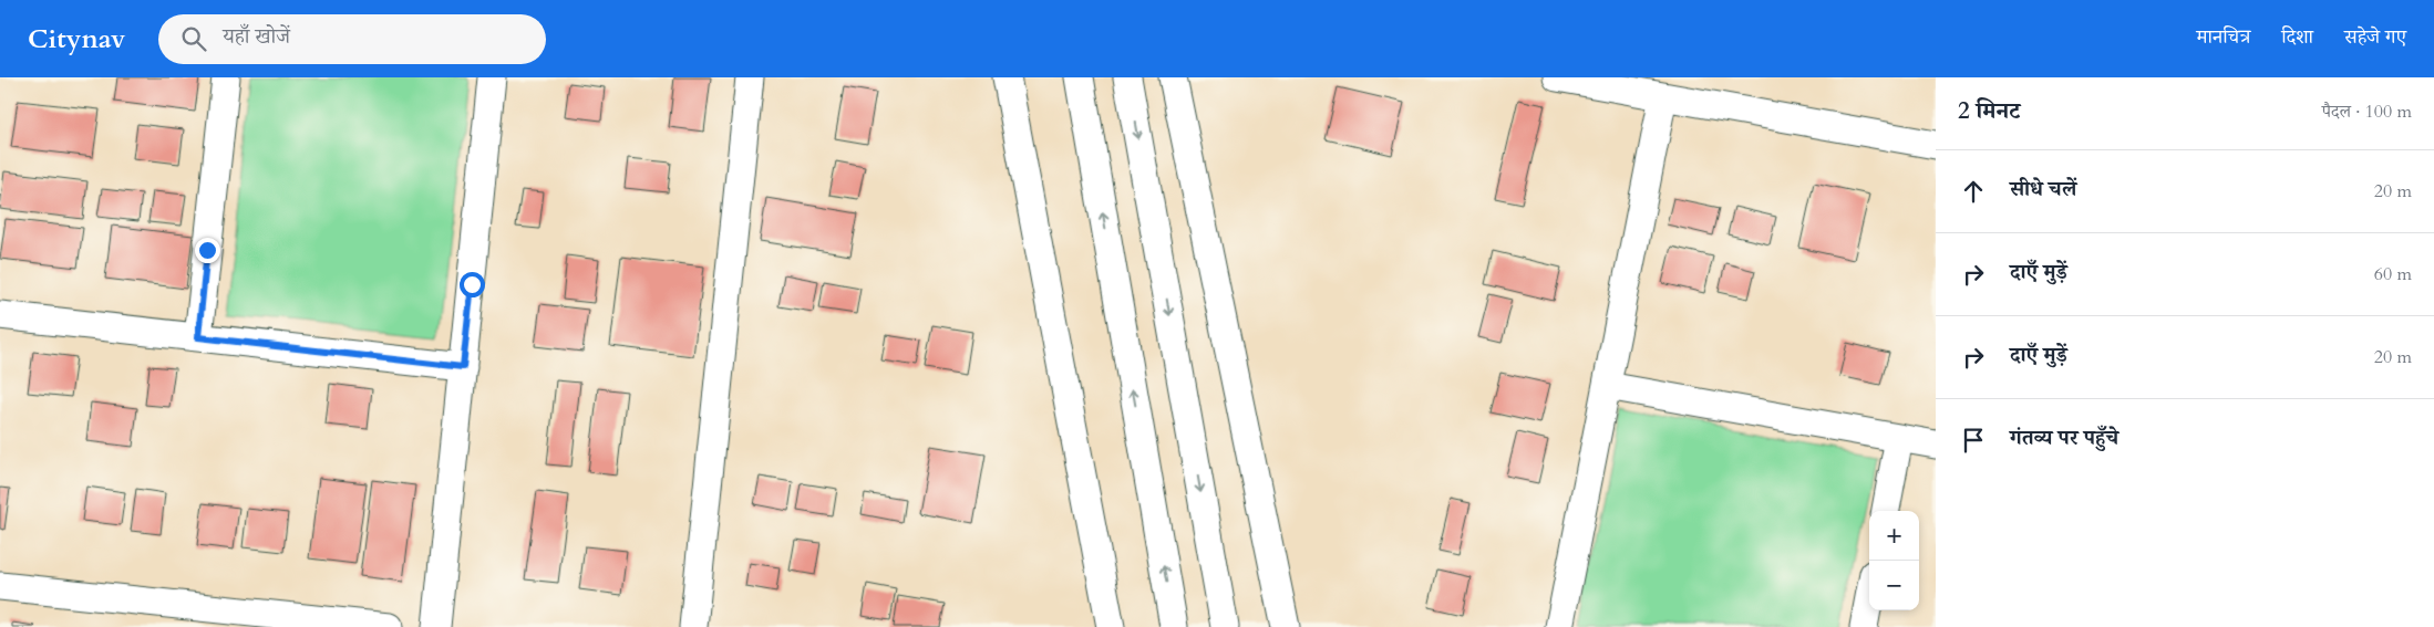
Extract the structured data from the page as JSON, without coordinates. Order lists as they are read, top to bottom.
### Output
{
  "page": {
    "header": "Citynav",
    "search": "यहाँ खोजें",
    "nav": ["मानचित्र", "दिशा", "सहेजे गए"],
    "heading": ["2 मिनट", "पैदल · 100 m"],
    "list": [
      ["सीधे चलें", "20 m"],
      ["दाएँ मुड़ें", "60 m"],
      ["दाएँ मुड़ें", "20 m"],
      "गंतव्य पर पहुँचे"
    ],
    "map_buttons": ["+", "−"]
  }
}
